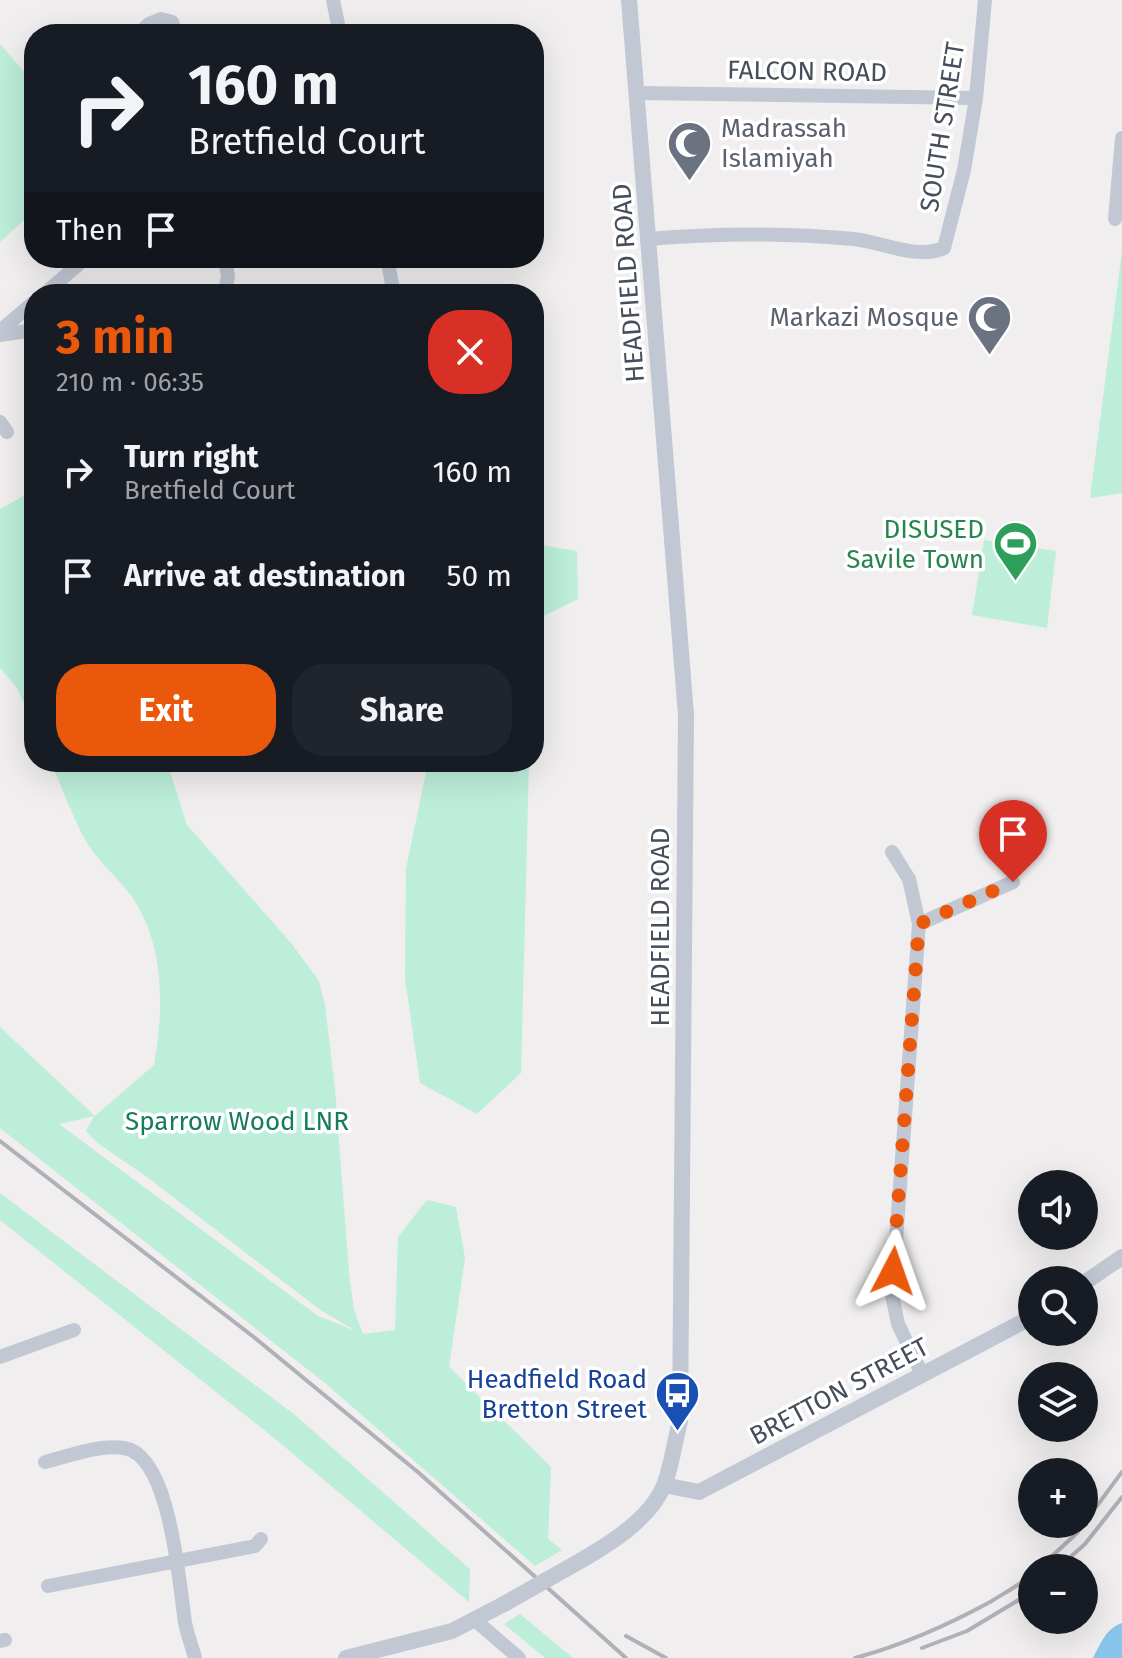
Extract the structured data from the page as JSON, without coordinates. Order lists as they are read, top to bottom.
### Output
{
  "streets": {
    "street": [
      "FALCON ROAD",
      "SOUTH STREET",
      "HEADFIELD ROAD",
      "BRETTON STREET"
    ]
  },
  "crossings": [
    ["FALCON ROAD", "SOUTH STREET"],
    ["FALCON ROAD", "HEADFIELD ROAD"],
    ["SOUTH STREET", "HEADFIELD ROAD"],
    ["HEADFIELD ROAD", "BRETTON STREET"]
  ],
  "parks": ["Sparrow Wood LNR"],
  "places": {
    "mosque": ["Madrassah Islamiyah", "Markazi Mosque"],
    "sports": ["DISUSED Savile Town"],
    "bus stop": ["Headfield Road Bretton Street"]
  },
  "page": {
    "turn": ["160 m", "Bretfield Court"],
    "then": "Then",
    "heading": ["3 min", "210 m · 06:35"],
    "list": [
      {
        "name": "Turn right",
        "note": "Bretfield Court",
        "value": "160 m"
      },
      {
        "name": "Arrive at destination",
        "value": "50 m"
      }
    ],
    "buttons": ["Exit", "Share"],
    "map_buttons": ["+", "−"]
  }
}
